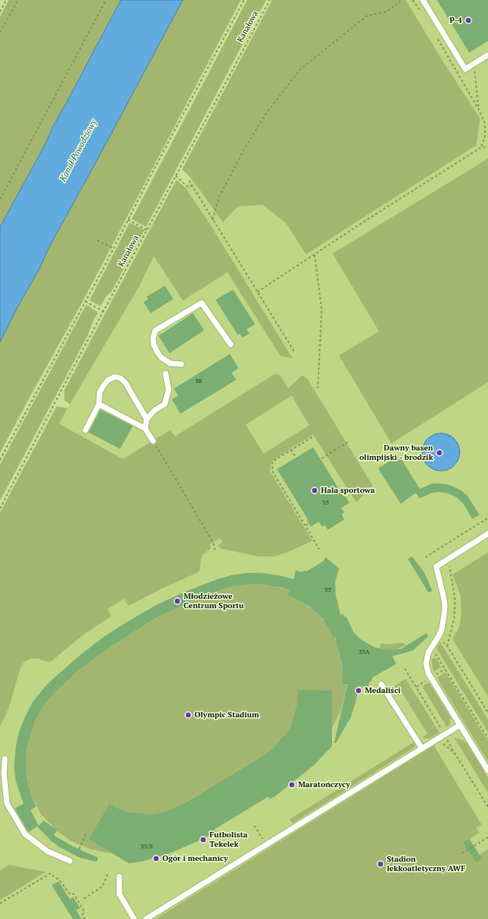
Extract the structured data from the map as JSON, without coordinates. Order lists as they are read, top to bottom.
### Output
{
  "streets": {
    "path": ["Kanałowa"]
  },
  "water": ["Kanał Powodziowy"],
  "places": [
    "P-4",
    "Dawny basen olimpijski - brodzik",
    "Hala sportowa",
    "Młodzieżowe Centrum Sportu",
    "Medaliści",
    "Olympic Stadium",
    "Maratończycy",
    "Futbolista Tekelek",
    "Ogór i mechanicy",
    "Stadion lekkoatletyczny AWF"
  ],
  "house_numbers": [
    "38",
    "35",
    "35",
    "35A",
    "35/3"
  ]
}
